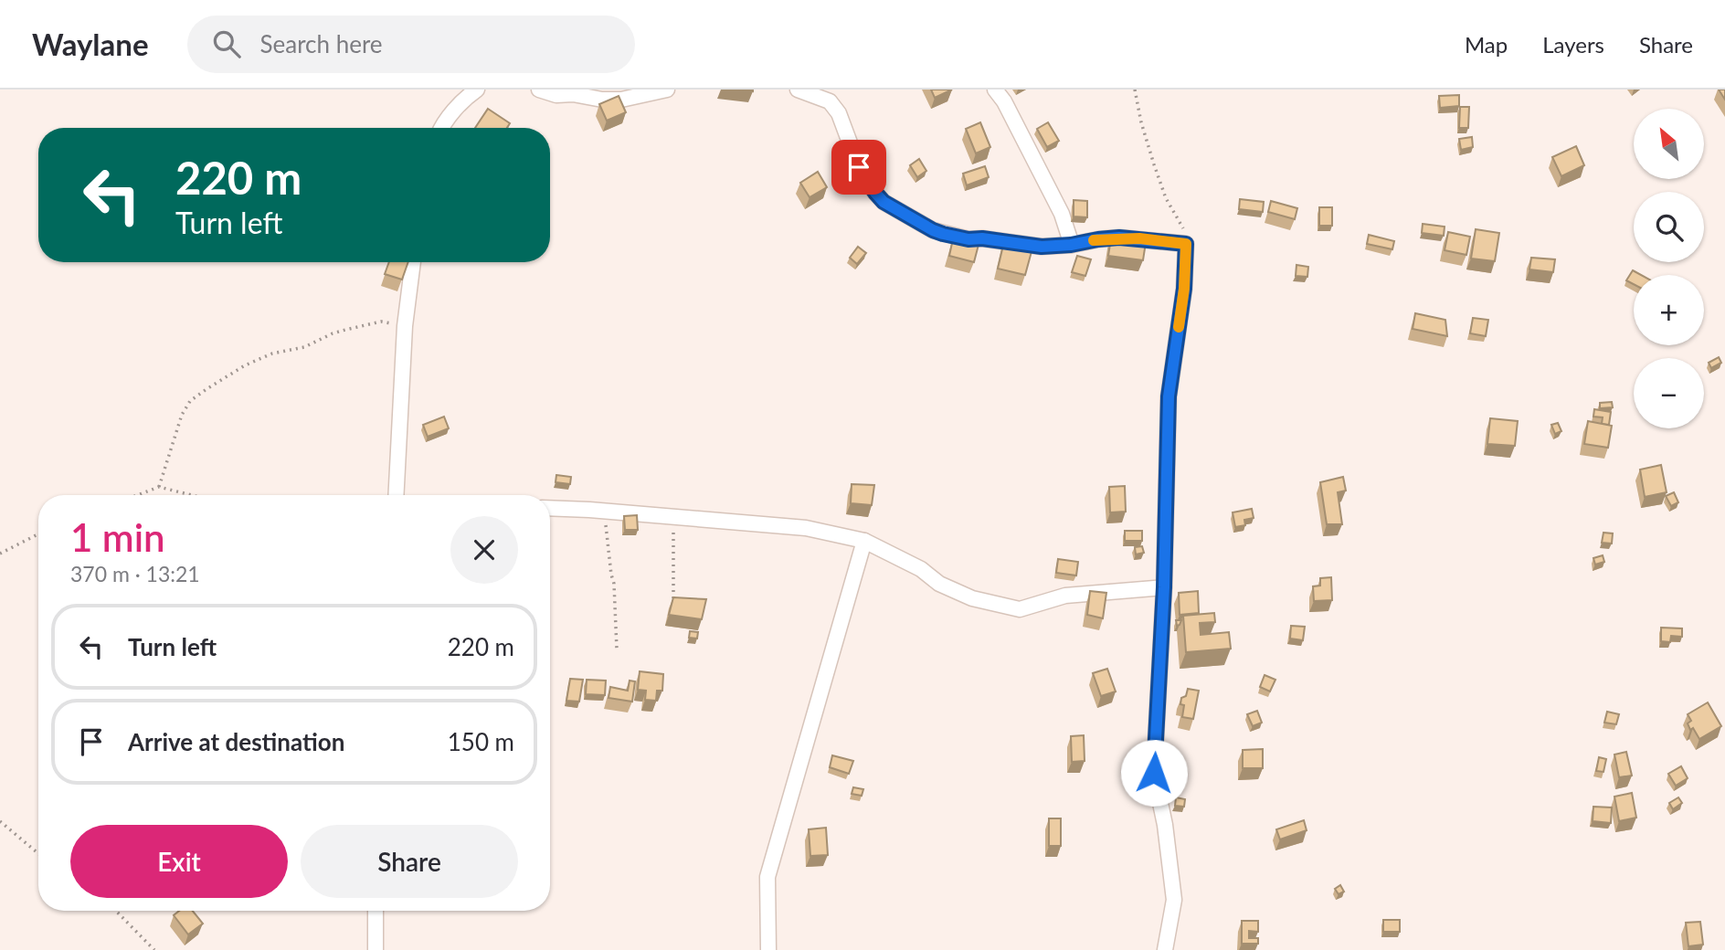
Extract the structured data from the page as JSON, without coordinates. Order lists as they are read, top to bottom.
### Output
{
  "north": "top left",
  "page": {
    "header": "Waylane",
    "search": "Search here",
    "nav": ["Map", "Layers", "Share"],
    "map_buttons": ["+", "−"],
    "turn": ["220 m", "Turn left"],
    "heading": ["1 min", "370 m · 13:21"],
    "list": [
      {
        "name": "Turn left",
        "value": "220 m"
      },
      {
        "name": "Arrive at destination",
        "value": "150 m"
      }
    ],
    "buttons": ["Exit", "Share"]
  }
}
